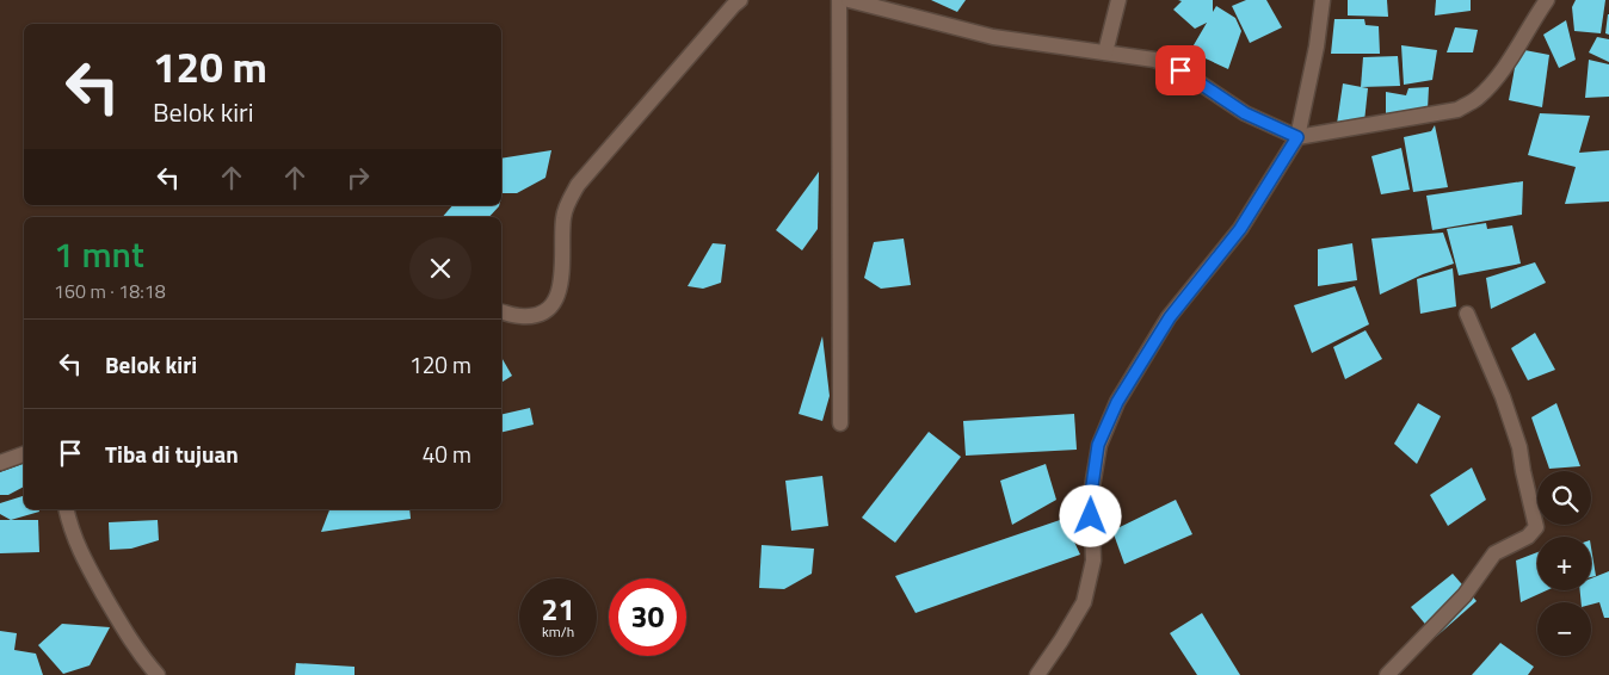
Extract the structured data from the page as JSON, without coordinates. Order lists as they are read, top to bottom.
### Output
{
  "page": {
    "turn": ["120 m", "Belok kiri"],
    "heading": ["1 mnt", "160 m · 18:18"],
    "list": [
      {
        "name": "Belok kiri",
        "value": "120 m"
      },
      {
        "name": "Tiba di tujuan",
        "value": "40 m"
      }
    ],
    "map_buttons": ["+", "−"],
    "speed": "21 km/h",
    "limit": "30"
  }
}
